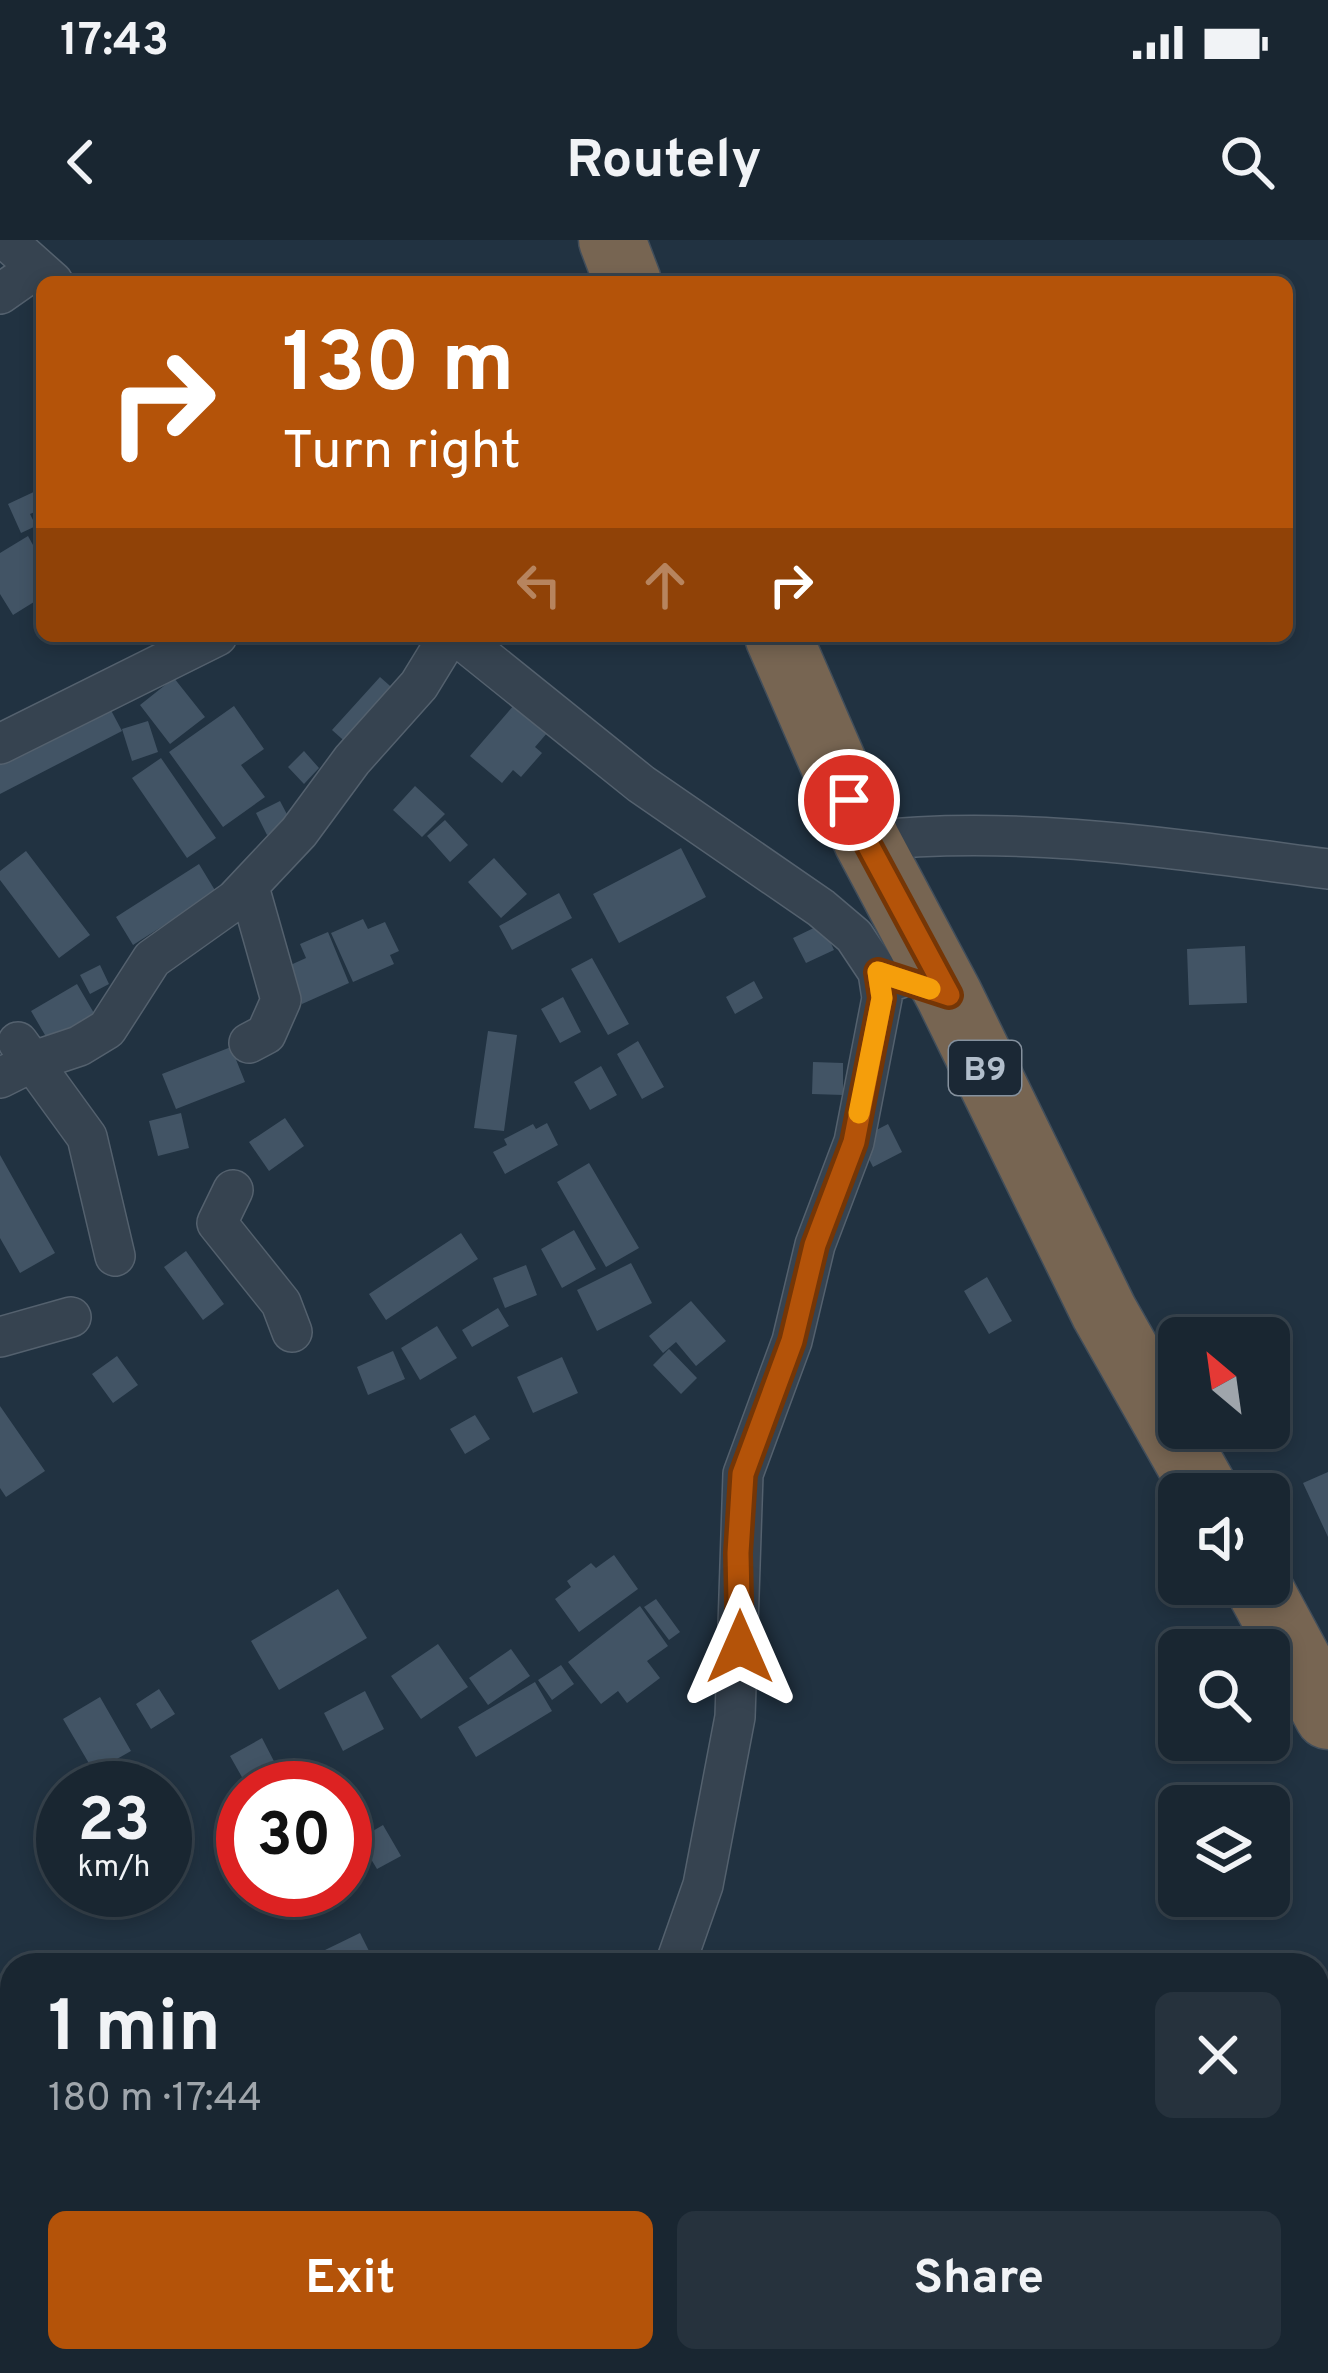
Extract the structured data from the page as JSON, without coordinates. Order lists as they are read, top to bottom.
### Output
{
  "streets": {
    "highway": ["B9"]
  },
  "north": "top left",
  "page": {
    "status": "17:43",
    "header": "Routely",
    "turn": ["130 m", "Turn right"],
    "speed": "23 km/h",
    "limit": "30",
    "heading": ["1 min", "180 m · 17:44"],
    "buttons": ["Exit", "Share"]
  }
}
